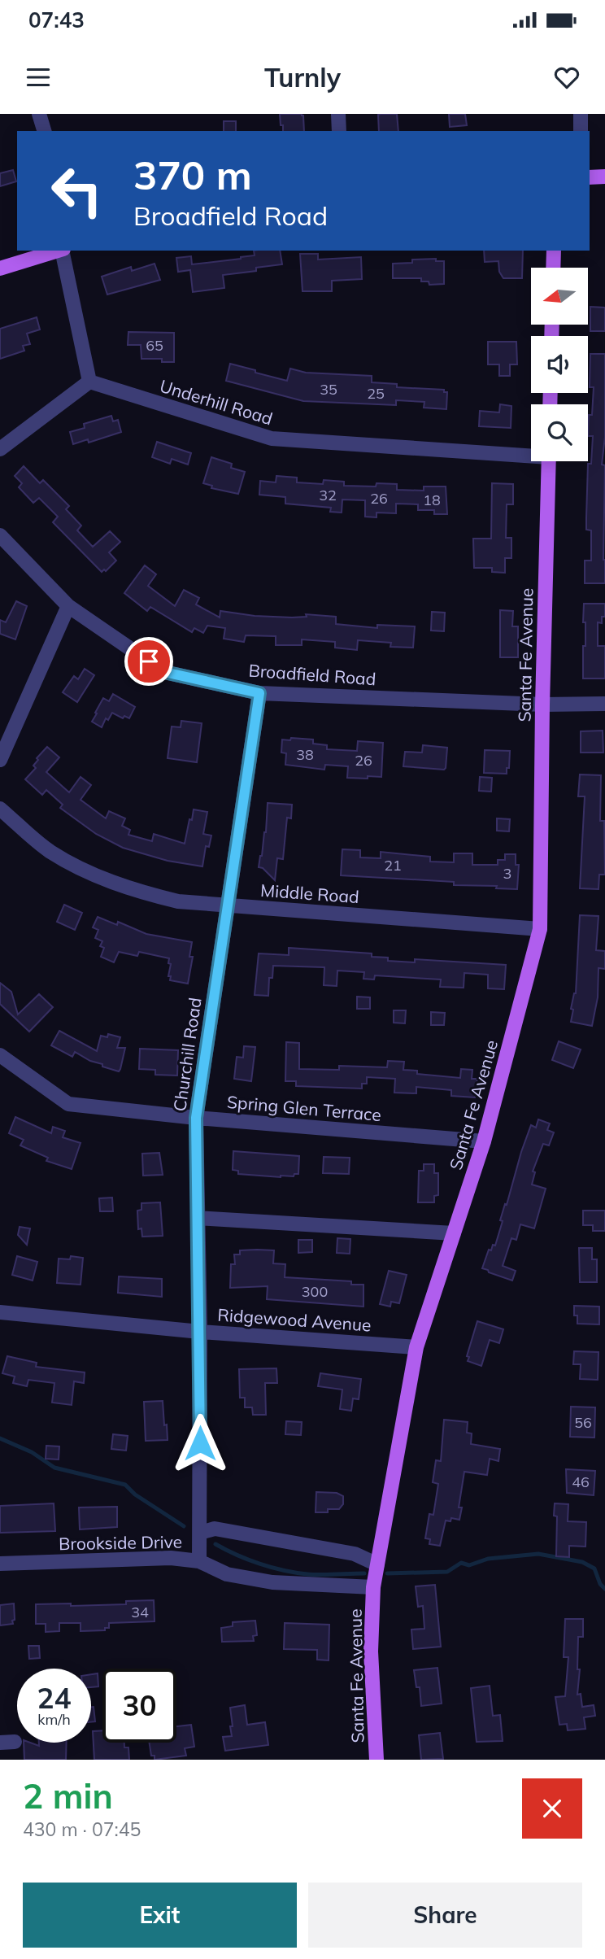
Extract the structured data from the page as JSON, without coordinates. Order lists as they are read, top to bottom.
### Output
{
  "streets": {
    "main road": ["Santa Fe Avenue"],
    "street": [
      "Underhill Road",
      "Broadfield Road",
      "Middle Road",
      "Churchill Road",
      "Spring Glen Terrace",
      "Ridgewood Avenue",
      "Brookside Drive"
    ]
  },
  "crossings": [
    ["Santa Fe Avenue", "Broadfield Road"],
    ["Santa Fe Avenue", "Middle Road"],
    ["Santa Fe Avenue", "Spring Glen Terrace"],
    ["Santa Fe Avenue", "Ridgewood Avenue"],
    ["Santa Fe Avenue", "Brookside Drive"],
    ["Broadfield Road", "Churchill Road"],
    ["Middle Road", "Churchill Road"],
    ["Churchill Road", "Spring Glen Terrace"],
    ["Churchill Road", "Ridgewood Avenue"],
    ["Churchill Road", "Brookside Drive"]
  ],
  "house_numbers": [
    "65",
    "35",
    "25",
    "32",
    "26",
    "18",
    "38",
    "26",
    "21",
    "3",
    "300",
    "56",
    "46",
    "34"
  ],
  "north": "left",
  "page": {
    "status": "07:43",
    "header": "Turnly",
    "turn": ["370 m", "Broadfield Road"],
    "speed": "24 km/h",
    "limit": "30",
    "heading": ["2 min", "430 m · 07:45"],
    "buttons": ["Exit", "Share"]
  }
}
